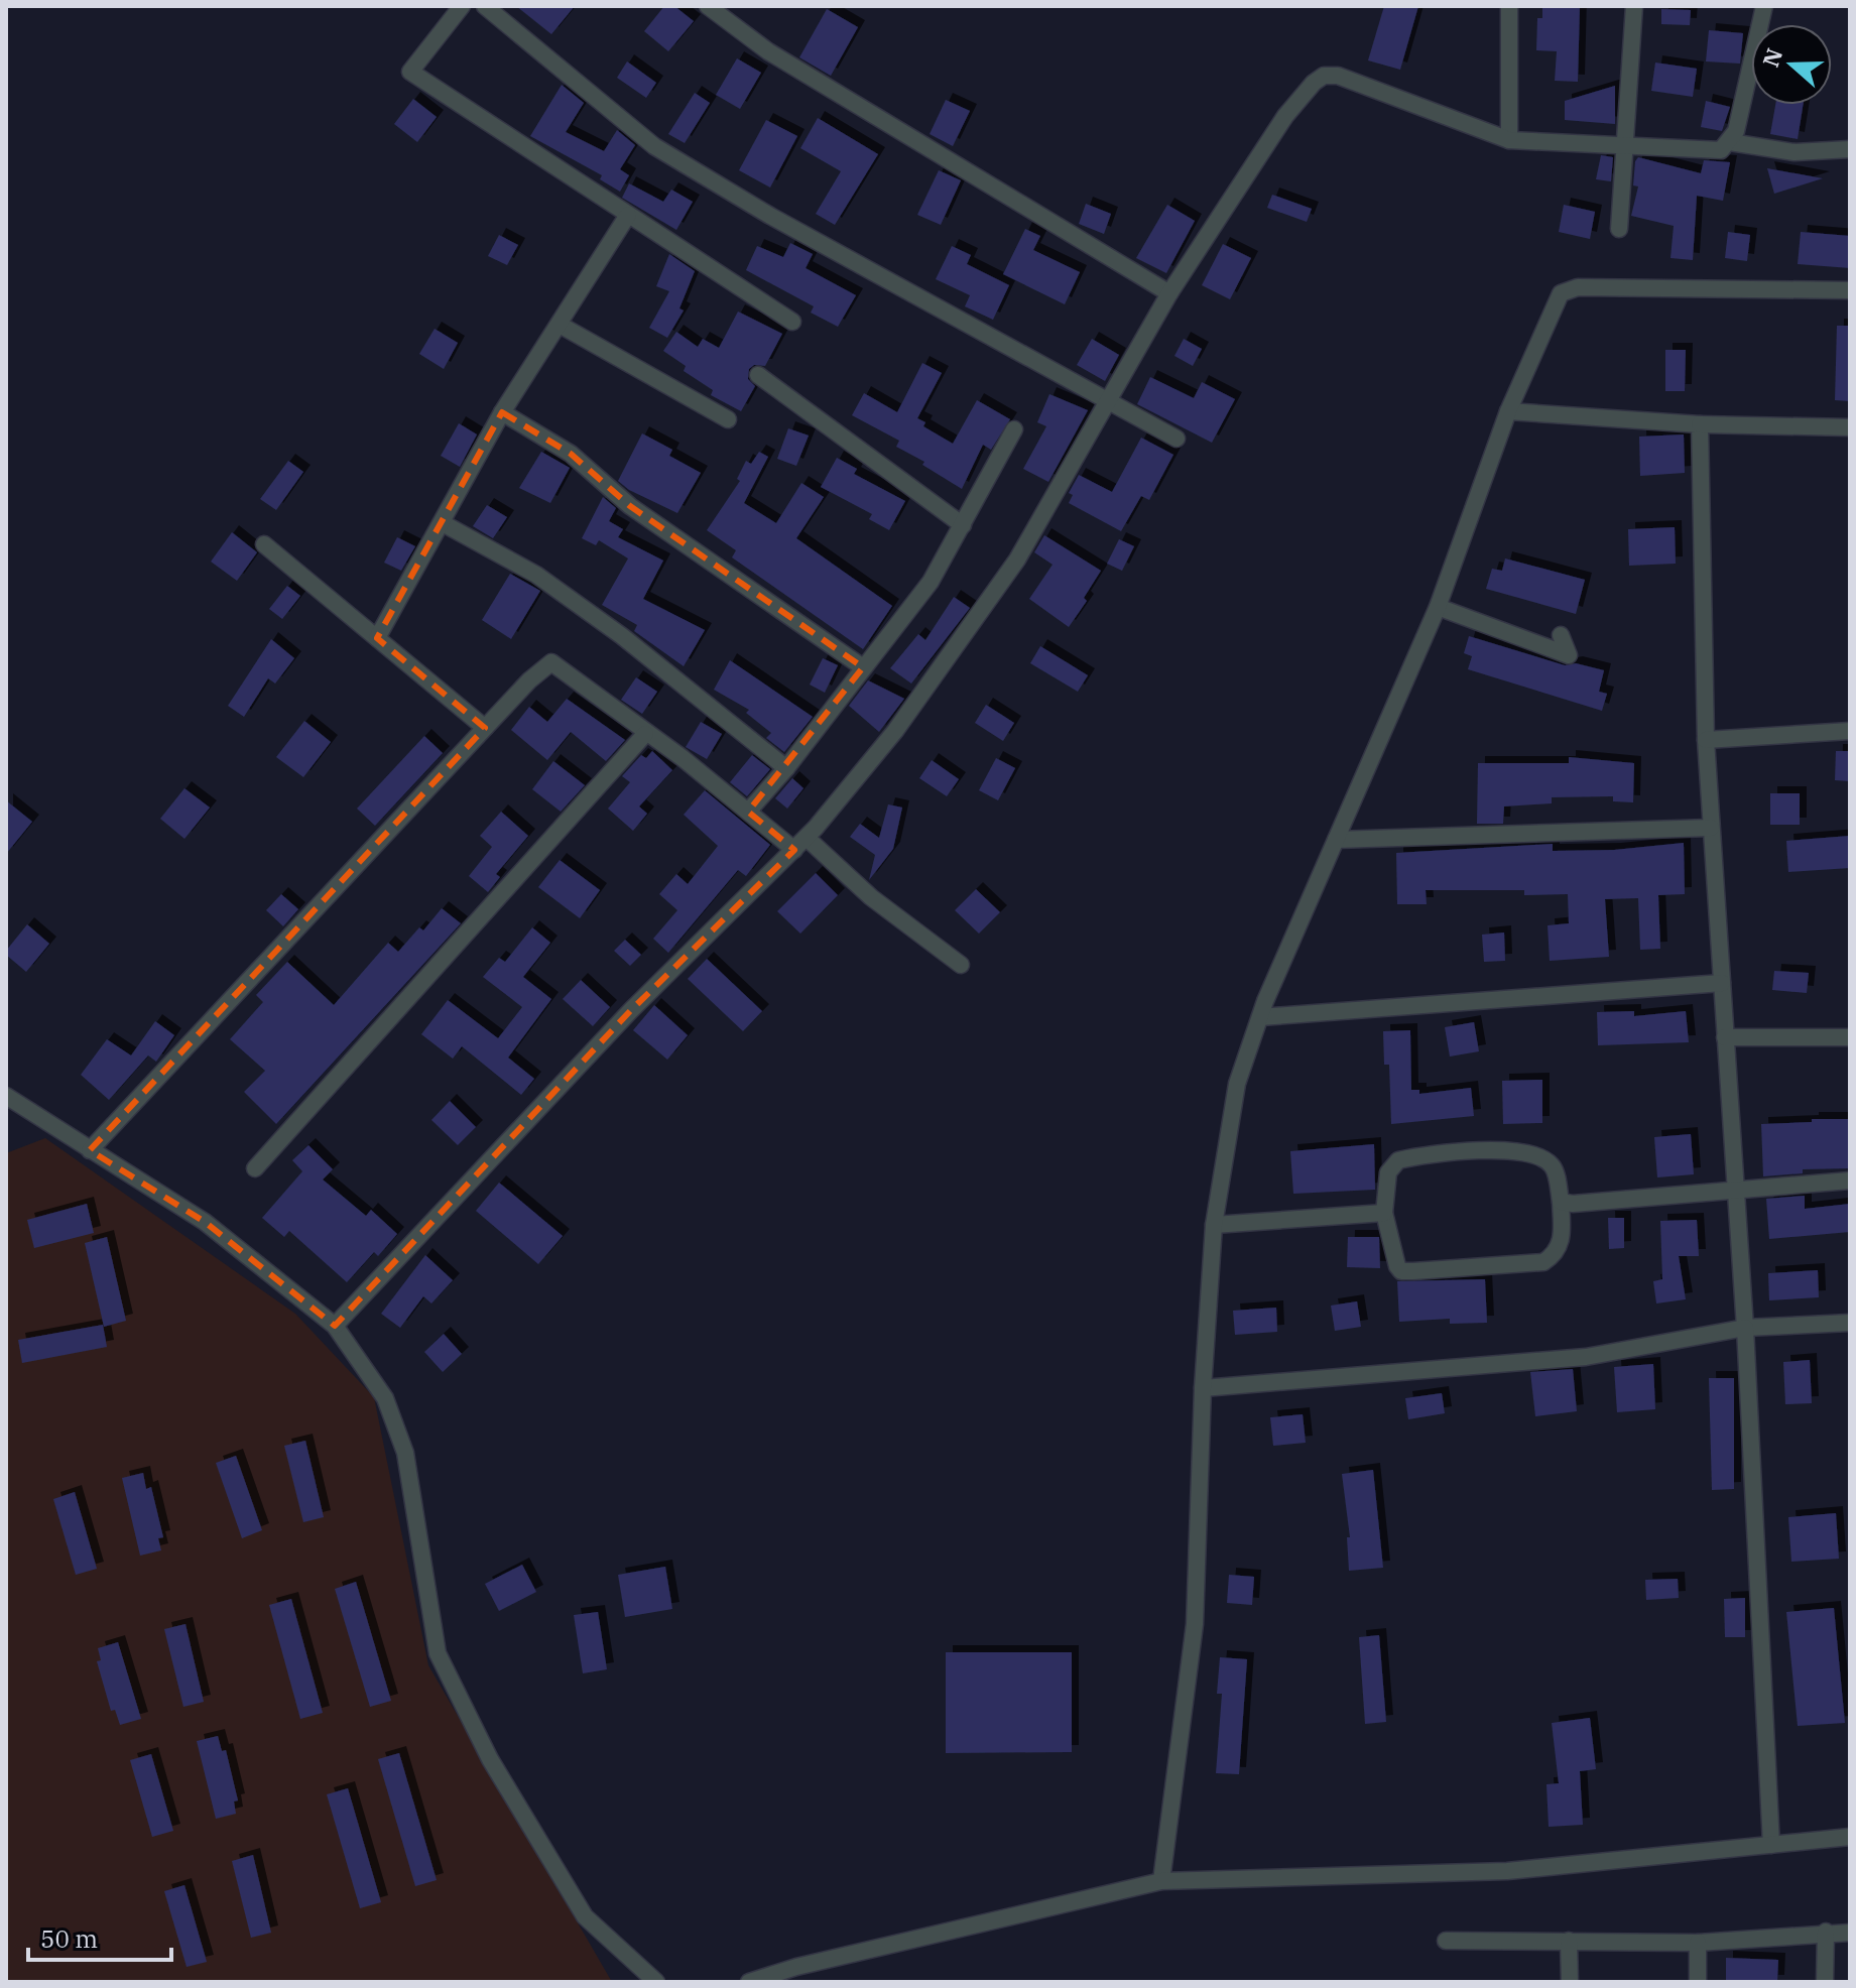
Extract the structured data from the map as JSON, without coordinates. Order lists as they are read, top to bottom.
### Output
{
  "scale_bar": "50 m",
  "north": "left"
}
